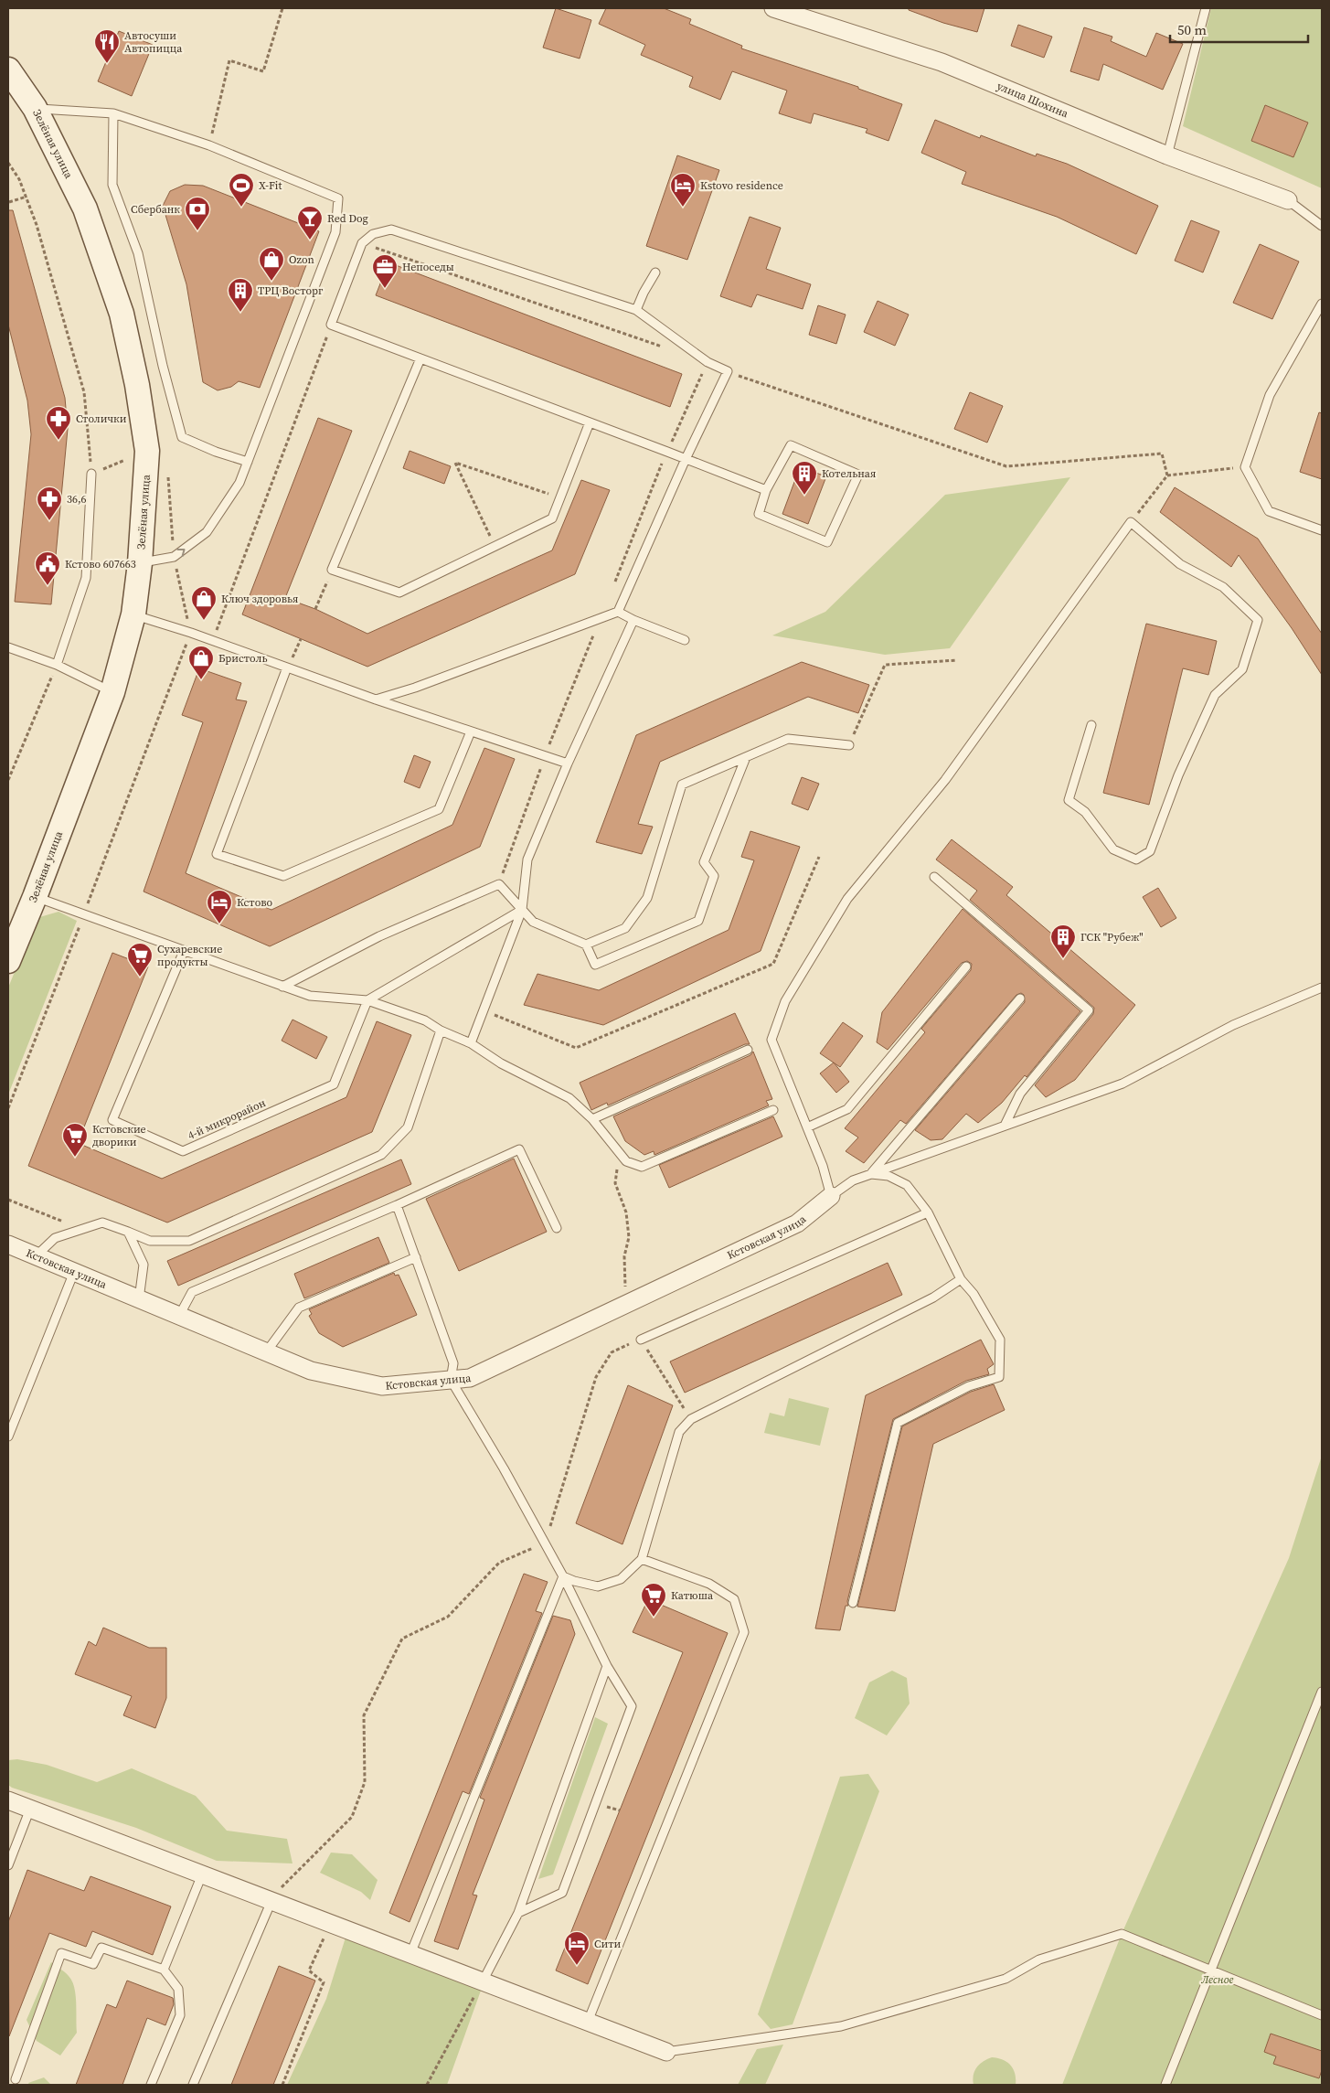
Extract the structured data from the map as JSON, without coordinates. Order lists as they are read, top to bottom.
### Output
{
  "streets": {
    "main road": ["Зелёная улица"],
    "street": ["улица Шохина", "Кстовская улица"],
    "lane": ["4-й микрорайон"]
  },
  "parks": ["Лесное"],
  "places": {
    "restaurant": ["Автосуши Автопицца"],
    "sports": ["X-Fit"],
    "hotel": ["Kstovo residence", "Кстово", "Сити"],
    "bank": ["Сбербанк"],
    "bar": ["Red Dog"],
    "shop": ["Ozon", "Ключ здоровья", "Бристоль"],
    "office": ["Непоседы"],
    "building": ["ТРЦ Восторг", "Котельная", "ГСК \"Рубеж\""],
    "pharmacy": ["Столички", "36,6"],
    "public building": ["Кстово 607663"],
    "supermarket": ["Сухаревские продукты", "Кстовские дворики", "Катюша"]
  },
  "scale_bar": "50 m"
}
